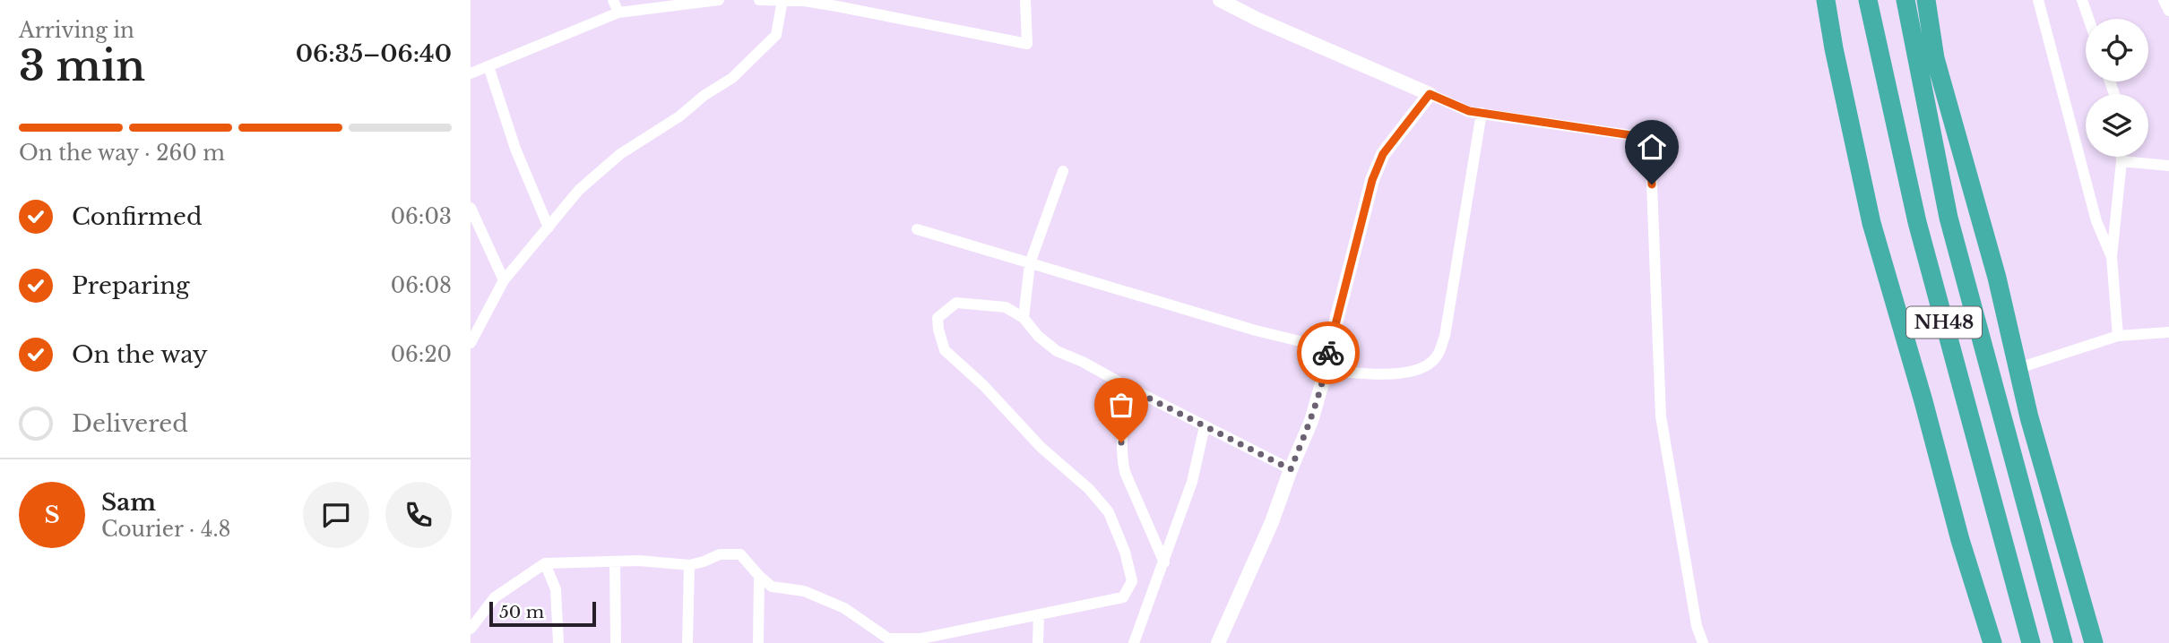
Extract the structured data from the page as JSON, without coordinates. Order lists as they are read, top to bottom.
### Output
{
  "streets": {
    "highway": ["NH48"]
  },
  "scale_bar": "50 m",
  "page": {
    "heading": ["3 min", "Arriving in", "06:35–06:40"],
    "panel": ["Sam", "Courier · 4.8"],
    "bar": "On the way · 260 m",
    "list": [
      ["Confirmed", "06:03"],
      ["Preparing", "06:08"],
      ["On the way", "06:20"],
      "Delivered"
    ],
    "round": "S",
    "scale": "50 m"
  }
}
